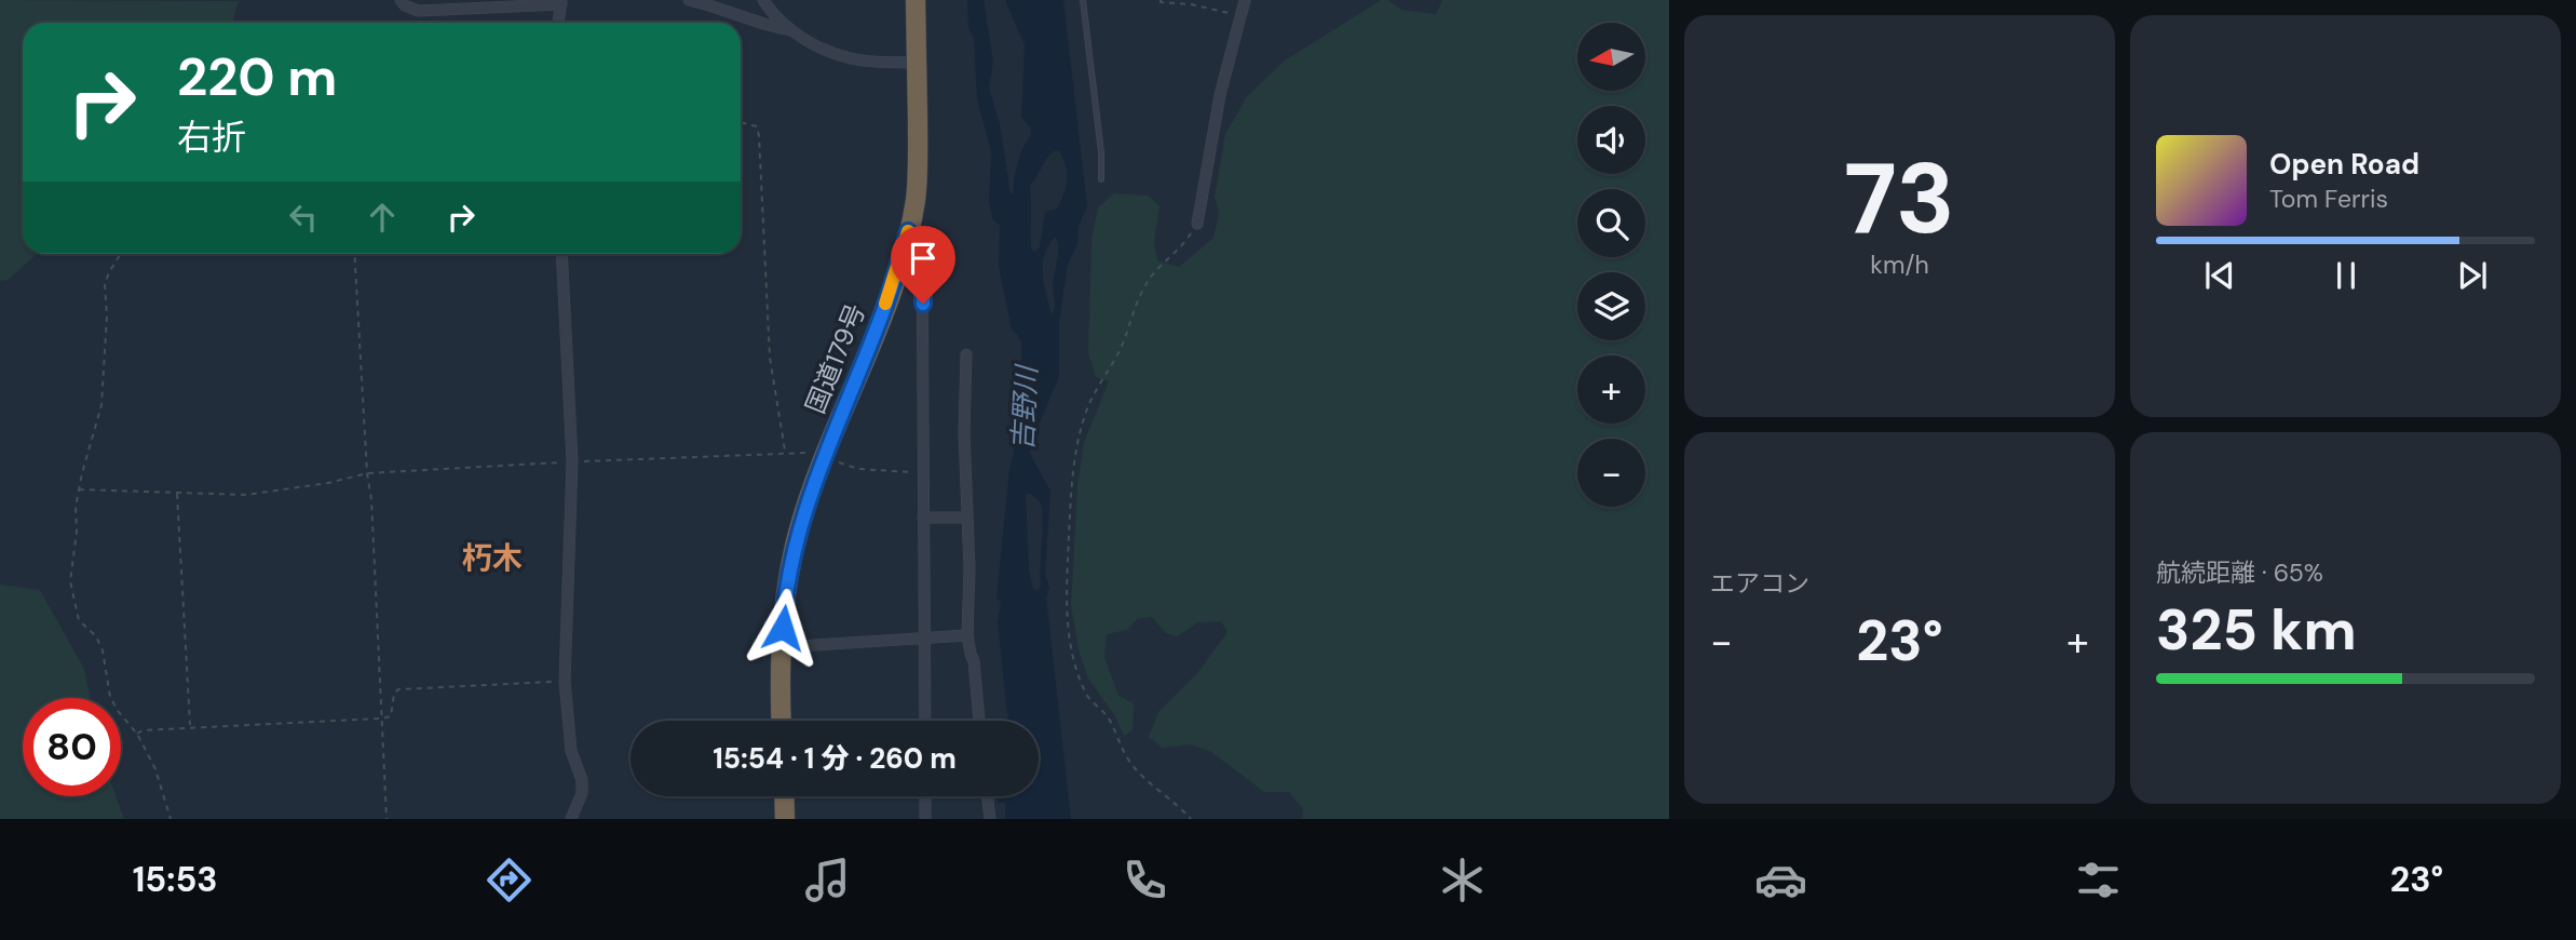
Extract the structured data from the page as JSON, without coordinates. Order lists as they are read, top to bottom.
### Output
{
  "streets": {
    "highway": ["国道179号"]
  },
  "districts": ["朽木"],
  "water": ["吉野川"],
  "north": "left",
  "page": {
    "tile": [
      ["73", "km/h"],
      "エアコン",
      ["航続距離 · 65%", "325 km"]
    ],
    "map_buttons": ["+", "−"],
    "turn": ["220 m", "右折"],
    "song": ["Open Road", "Tom Ferris"],
    "heat": ["−", "23°", "+"],
    "limit": "80",
    "trip": "15:54 · 1 分 · 260 m",
    "tabs": ["15:53", "23°"]
  }
}
